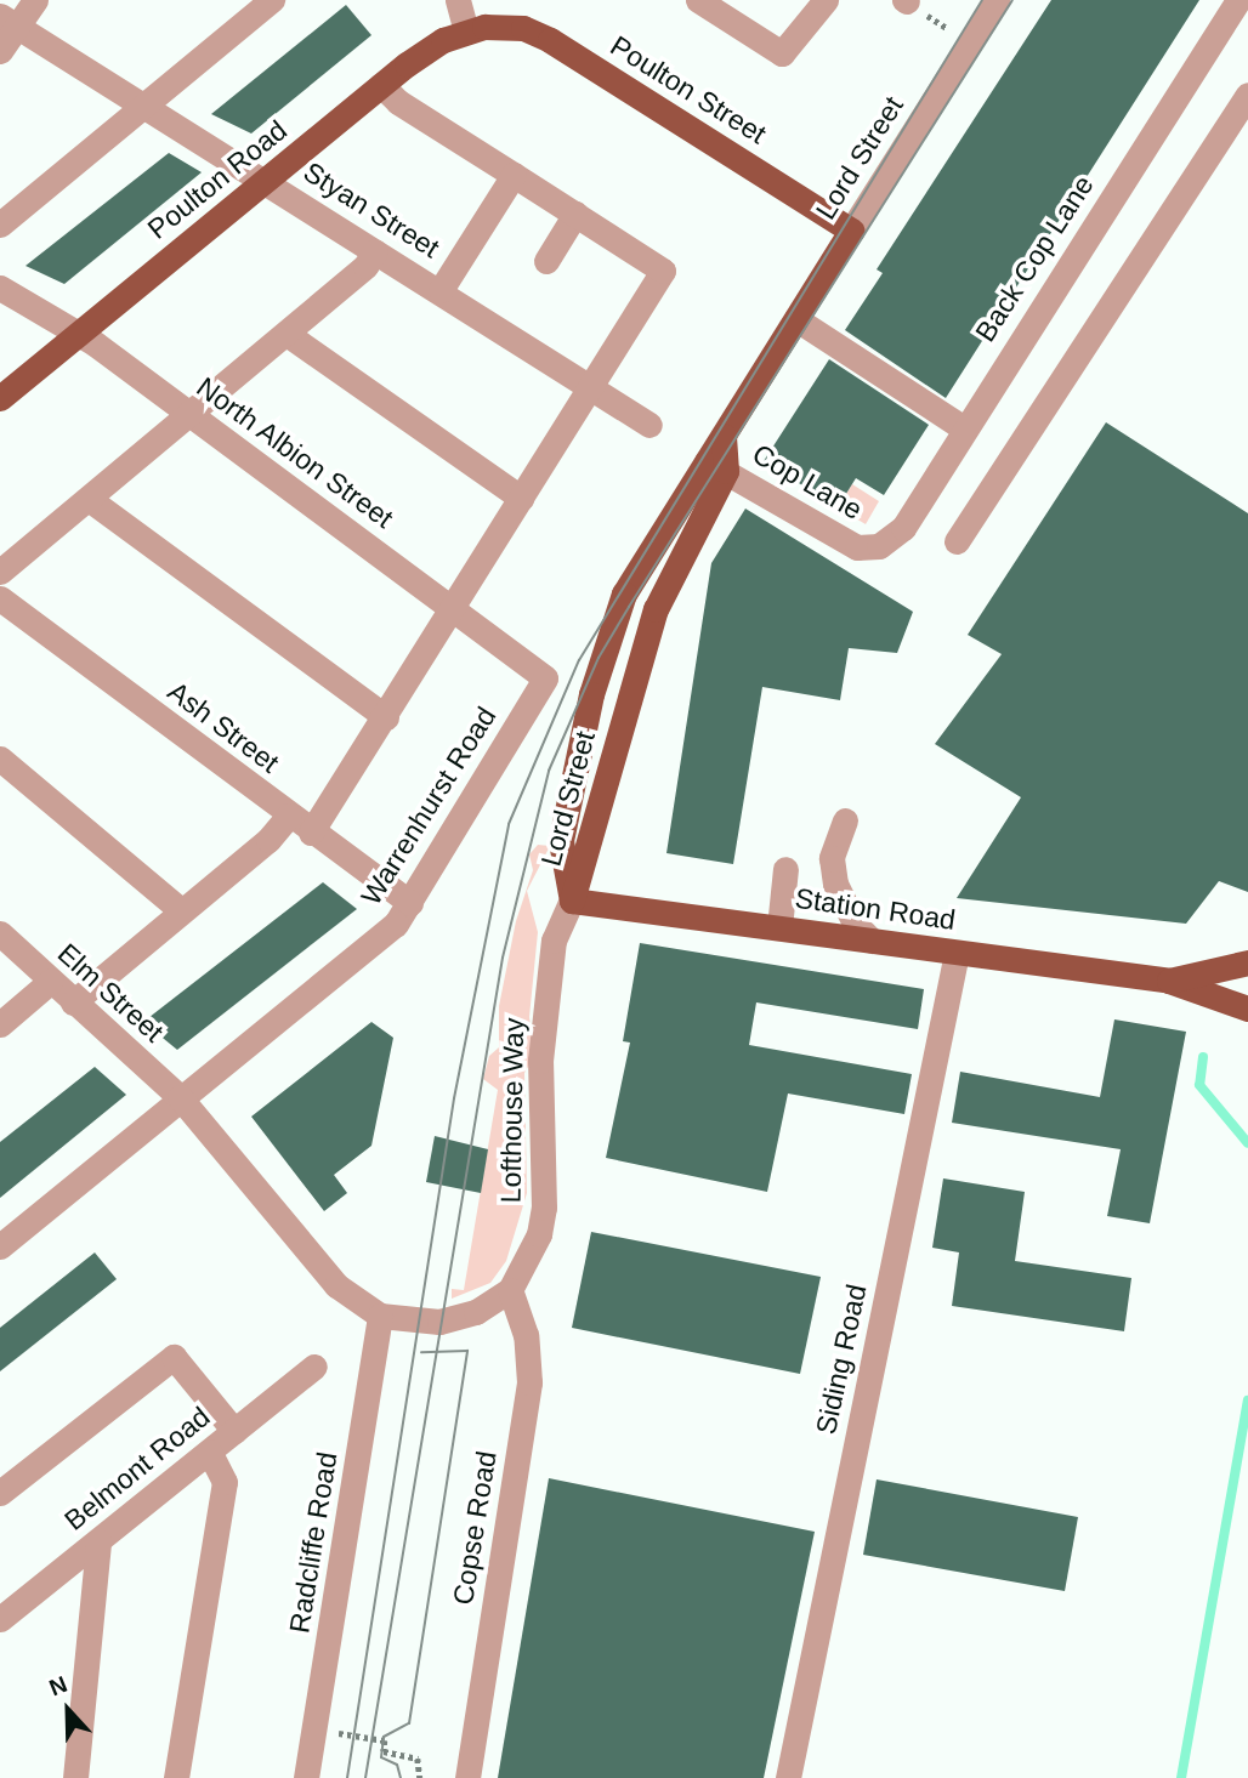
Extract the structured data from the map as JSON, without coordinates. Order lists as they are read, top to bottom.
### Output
{
  "streets": {
    "main road": [
      "Poulton Street",
      "Lord Street",
      "Poulton Road",
      "Station Road"
    ],
    "street": [
      "Styan Street",
      "Back Cop Lane",
      "North Albion Street",
      "Cop Lane",
      "Ash Street",
      "Warrenhurst Road",
      "Elm Street",
      "Lofthouse Way",
      "Siding Road",
      "Belmont Road",
      "Copse Road",
      "Radcliffe Road"
    ]
  },
  "crossings": [
    ["Poulton Street", "Lord Street"],
    ["Poulton Street", "Poulton Road"],
    ["Lord Street", "Cop Lane"],
    ["Lord Street", "Station Road"],
    ["Lord Street", "Lofthouse Way"],
    ["Poulton Road", "Styan Street"],
    ["Poulton Road", "North Albion Street"],
    ["Back Cop Lane", "Cop Lane"],
    ["North Albion Street", "Warrenhurst Road"],
    ["Ash Street", "Warrenhurst Road"],
    ["Warrenhurst Road", "Elm Street"],
    ["Station Road", "Lofthouse Way"],
    ["Station Road", "Siding Road"],
    ["Lofthouse Way", "Copse Road"]
  ],
  "north": "top"
}
